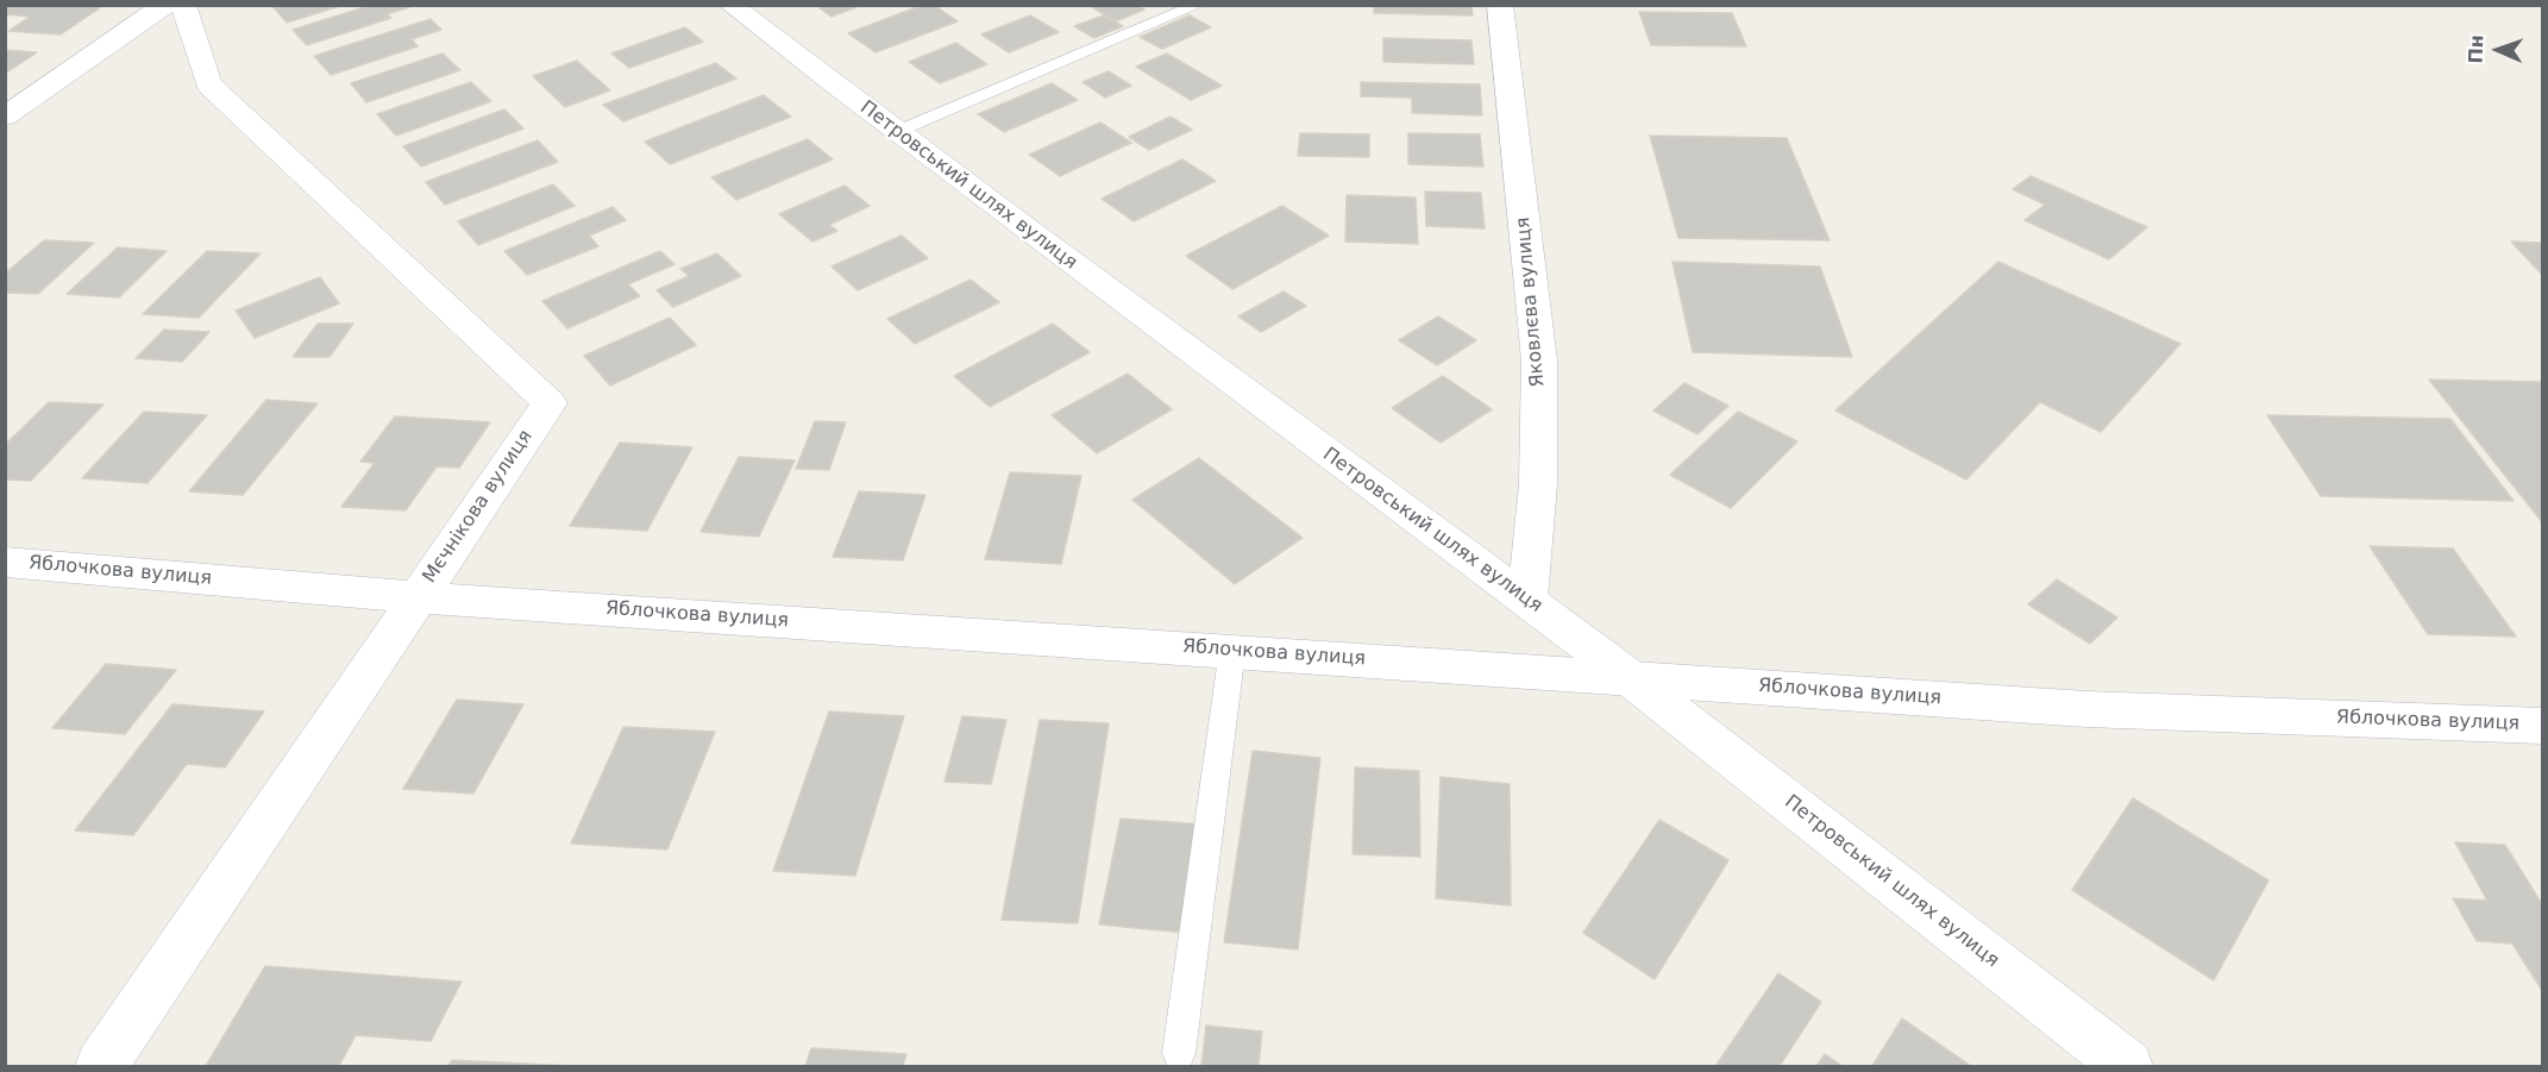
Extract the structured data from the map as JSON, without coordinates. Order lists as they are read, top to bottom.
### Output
{
  "streets": {
    "street": [
      "Петровський шлях вулиця",
      "Яковлєва вулиця",
      "Мєчнікова вулиця",
      "Яблочкова вулиця"
    ]
  },
  "crossings": [
    ["Петровський шлях вулиця", "Яковлєва вулиця"],
    ["Петровський шлях вулиця", "Яблочкова вулиця"],
    ["Мєчнікова вулиця", "Яблочкова вулиця"]
  ],
  "north": "left"
}
